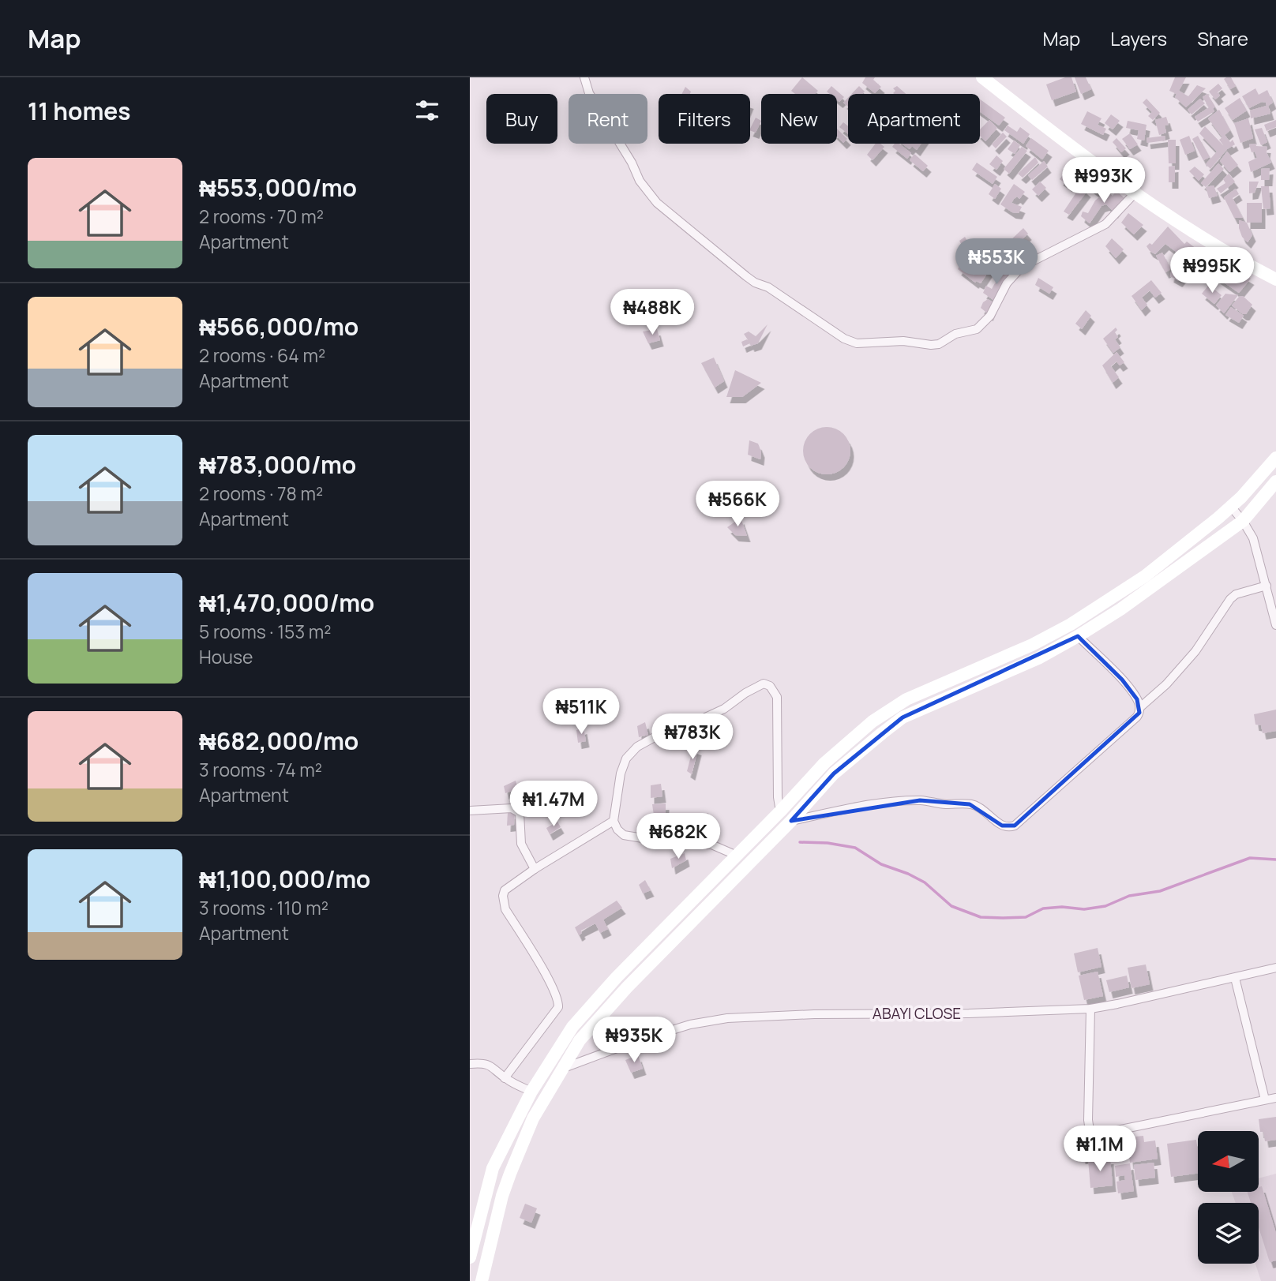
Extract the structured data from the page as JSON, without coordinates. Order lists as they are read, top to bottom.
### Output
{
  "streets": {
    "street": ["ABAYI CLOSE"]
  },
  "north": "left",
  "page": {
    "header": "Map",
    "nav": ["Map", "Layers", "Share"],
    "heading": "11 homes",
    "chip": [
      "Buy",
      "Rent",
      "Filters",
      "New",
      "Apartment"
    ],
    "list": [
      {
        "name": "₦553,000/mo",
        "note": "2 rooms · 70 m² · Apartment"
      },
      {
        "name": "₦566,000/mo",
        "note": "2 rooms · 64 m² · Apartment"
      },
      {
        "name": "₦783,000/mo",
        "note": "2 rooms · 78 m² · Apartment"
      },
      {
        "name": "₦1,470,000/mo",
        "note": "5 rooms · 153 m² · House"
      },
      {
        "name": "₦682,000/mo",
        "note": "3 rooms · 74 m² · Apartment"
      },
      {
        "name": "₦1,100,000/mo",
        "note": "3 rooms · 110 m² · Apartment"
      }
    ],
    "price": [
      "₦993K",
      "₦553K",
      "₦995K",
      "₦488K",
      "₦566K",
      "₦511K",
      "₦783K",
      "₦1.47M",
      "₦682K",
      "₦935K",
      "₦1.1M"
    ]
  }
}
